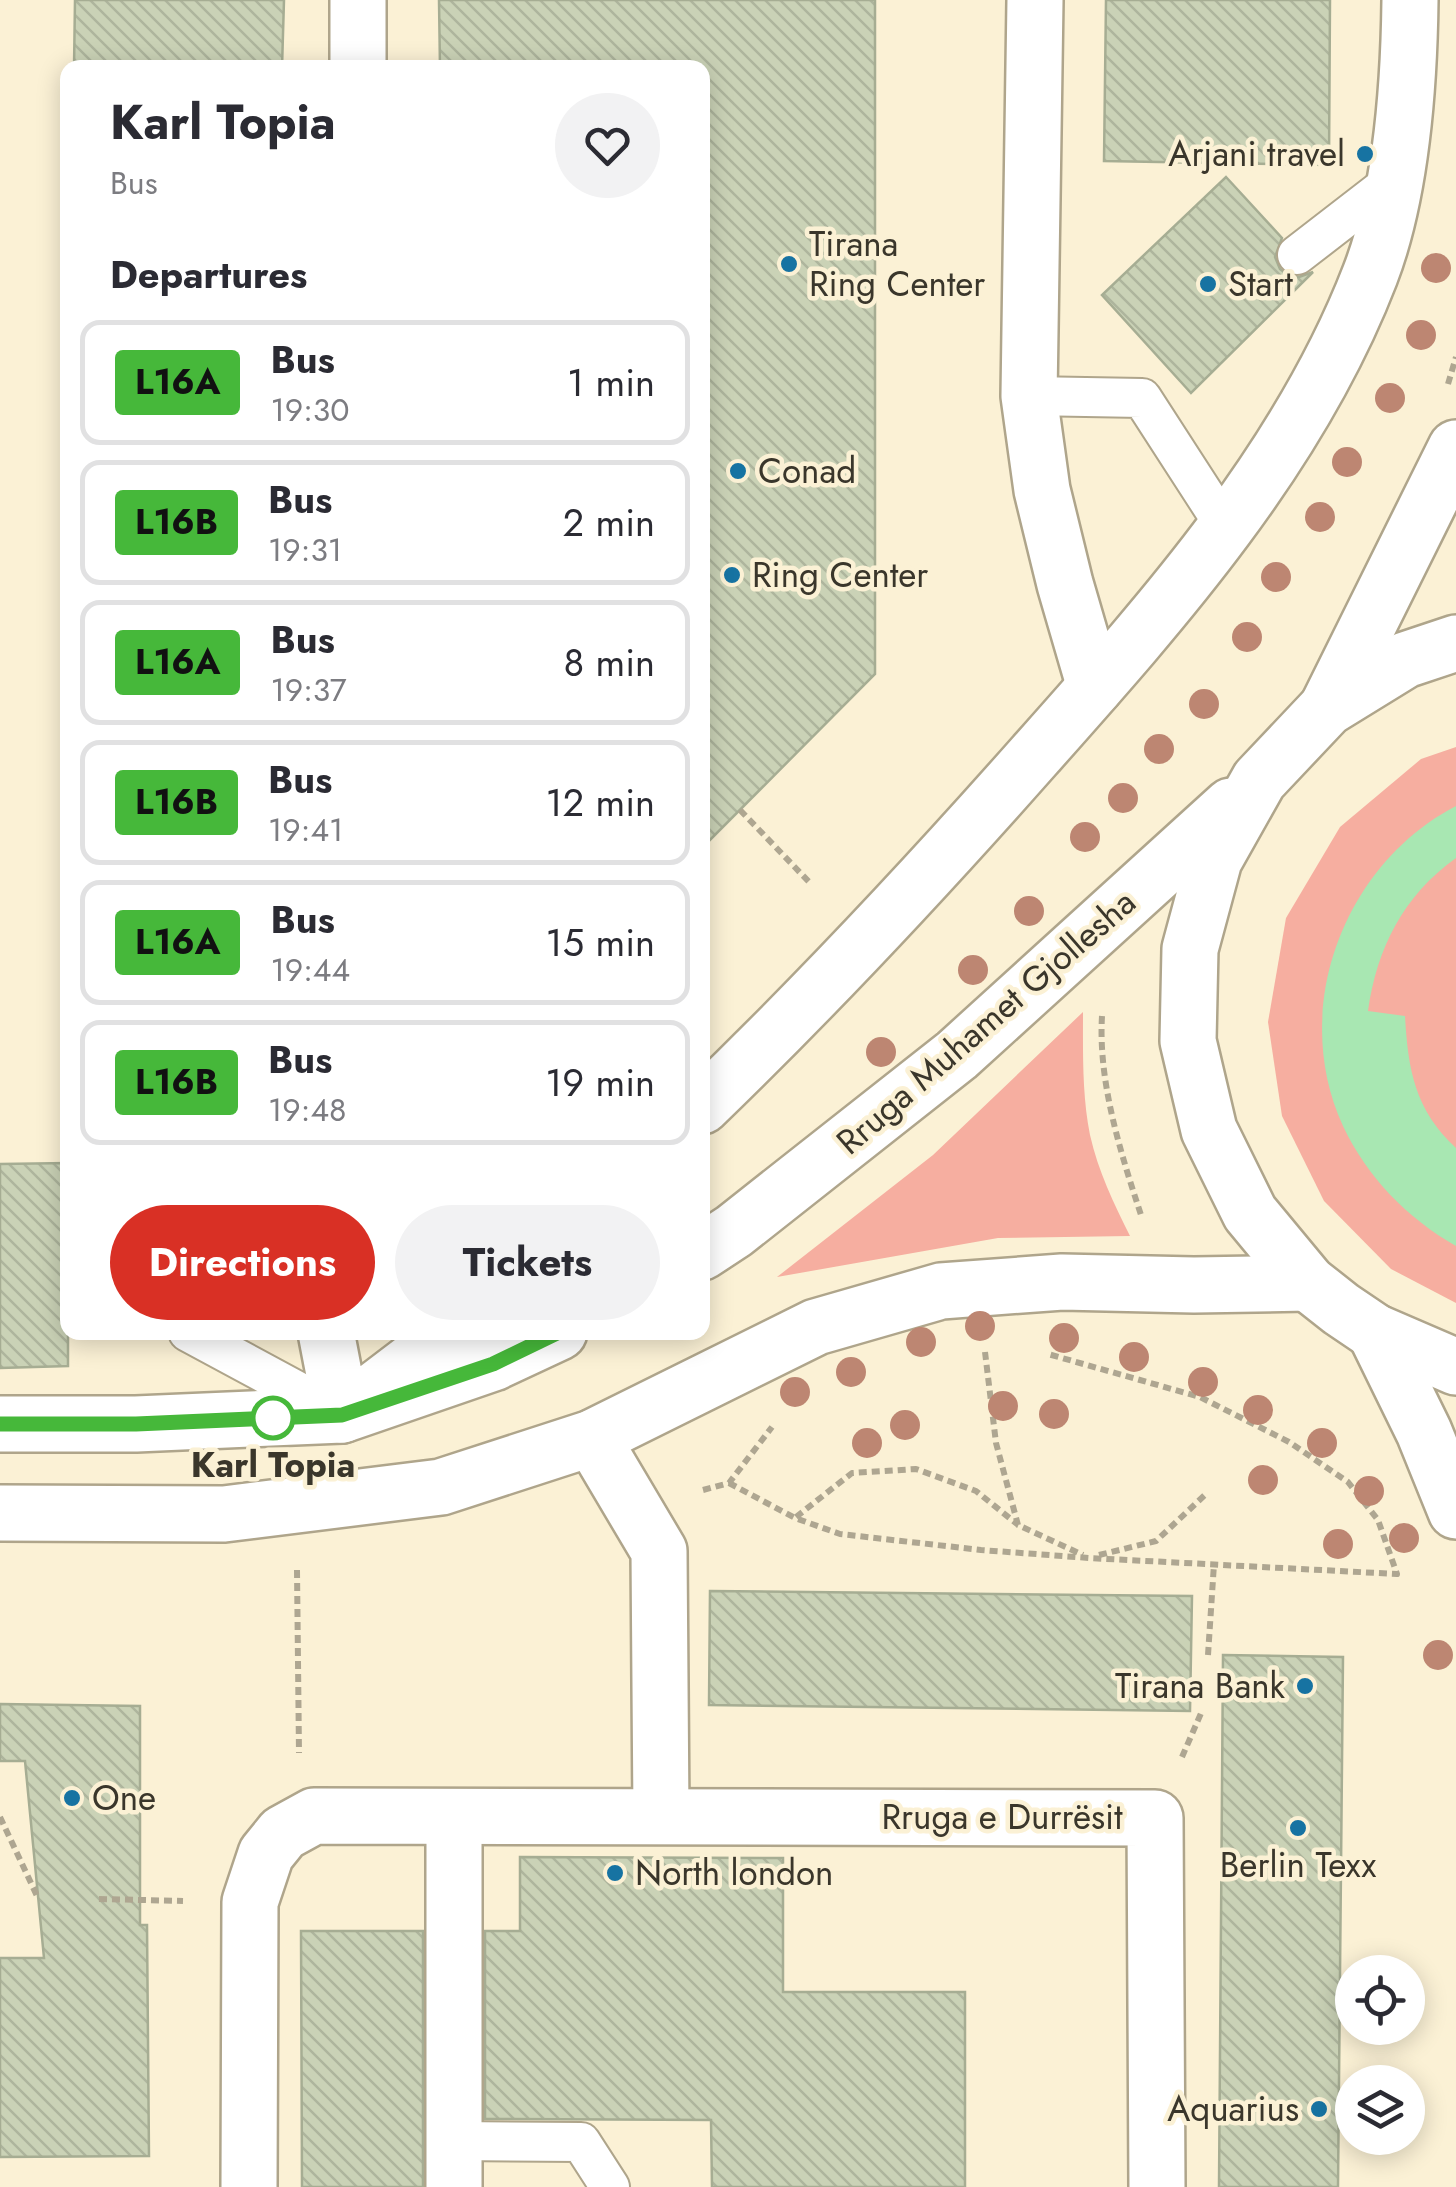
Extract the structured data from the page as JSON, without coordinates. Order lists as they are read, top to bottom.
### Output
{
  "streets": {
    "street": ["Rruga Muhamet Gjollesha", "Rruga e Durrësit"]
  },
  "places": [
    "Arjani travel",
    "Tirana Ring Center",
    "Start",
    "Conad",
    "Ring Center",
    "Karl Topia",
    "Tirana Bank",
    "One",
    "Berlin Texx",
    "North london",
    "Aquarius"
  ],
  "lines": ["bus line L16A"],
  "page": {
    "heading": [
      ["Karl Topia", "Bus"],
      "Departures"
    ],
    "list": [
      {
        "mark": "L16A",
        "name": "Bus",
        "note": "19:30",
        "value": "1 min"
      },
      {
        "mark": "L16B",
        "name": "Bus",
        "note": "19:31",
        "value": "2 min"
      },
      {
        "mark": "L16A",
        "name": "Bus",
        "note": "19:37",
        "value": "8 min"
      },
      {
        "mark": "L16B",
        "name": "Bus",
        "note": "19:41",
        "value": "12 min"
      },
      {
        "mark": "L16A",
        "name": "Bus",
        "note": "19:44",
        "value": "15 min"
      },
      {
        "mark": "L16B",
        "name": "Bus",
        "note": "19:48",
        "value": "19 min"
      }
    ],
    "buttons": ["Directions", "Tickets"]
  }
}
